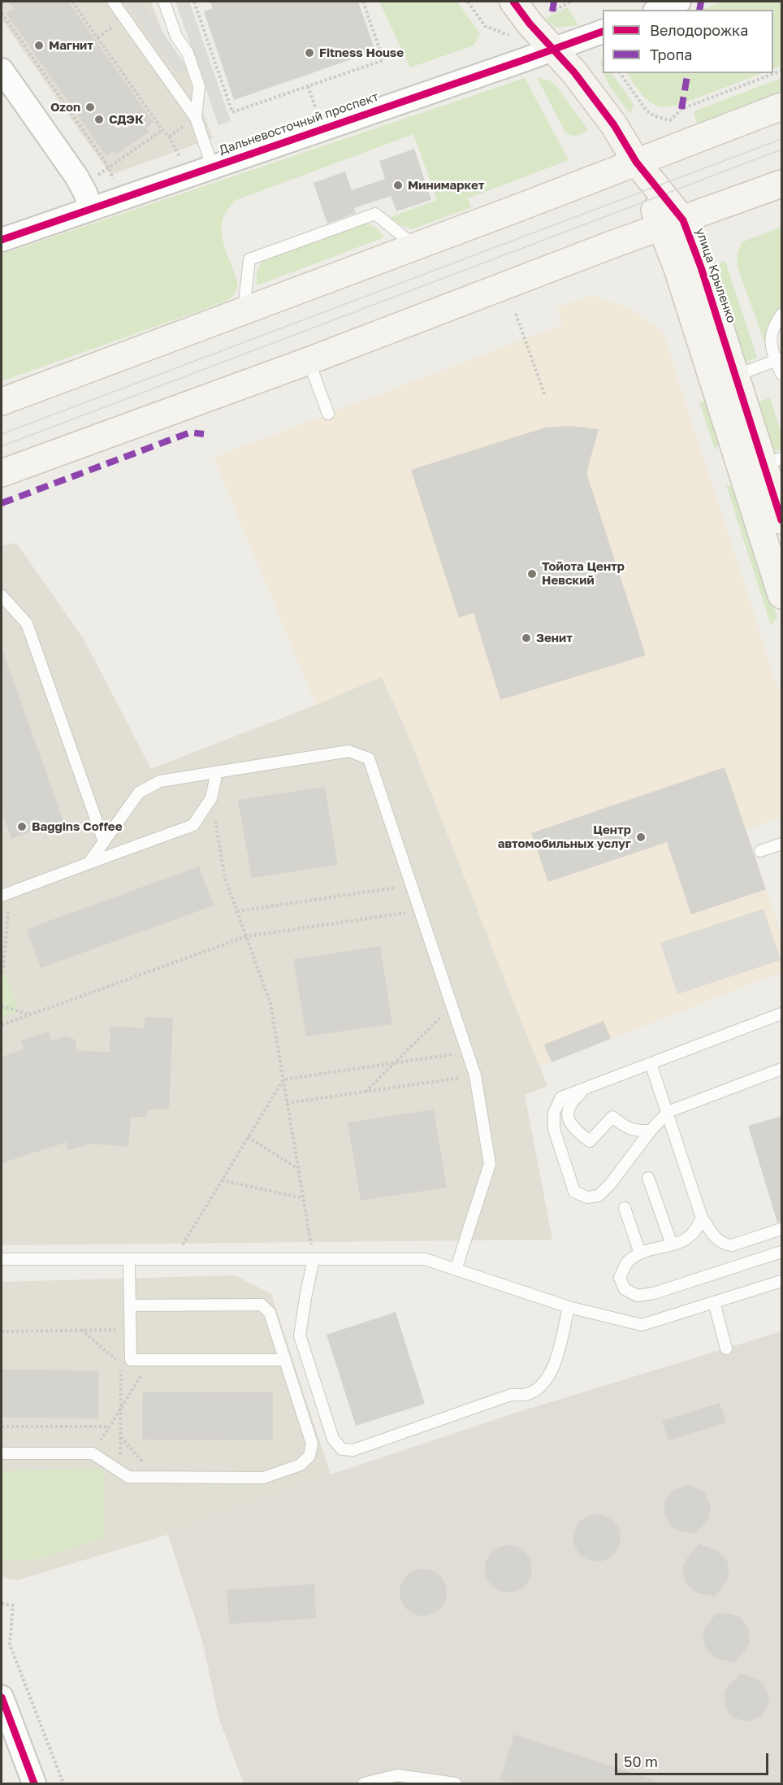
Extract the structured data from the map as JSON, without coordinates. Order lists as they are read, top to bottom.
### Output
{
  "streets": {
    "main road": ["улица Крыленко"],
    "street": ["Дальневосточный проспект"]
  },
  "crossings": [
    ["Дальневосточный проспект", "улица Крыленко"]
  ],
  "places": [
    "Магнит",
    "Fitness House",
    "Ozon",
    "СДЭК",
    "Минимаркет",
    "Тойота Центр Невский",
    "Зенит",
    "Baggins Coffee",
    "Центр автомобильных услуг"
  ],
  "legend": ["Велодорожка", "Тропа"],
  "scale_bar": "50 m"
}
